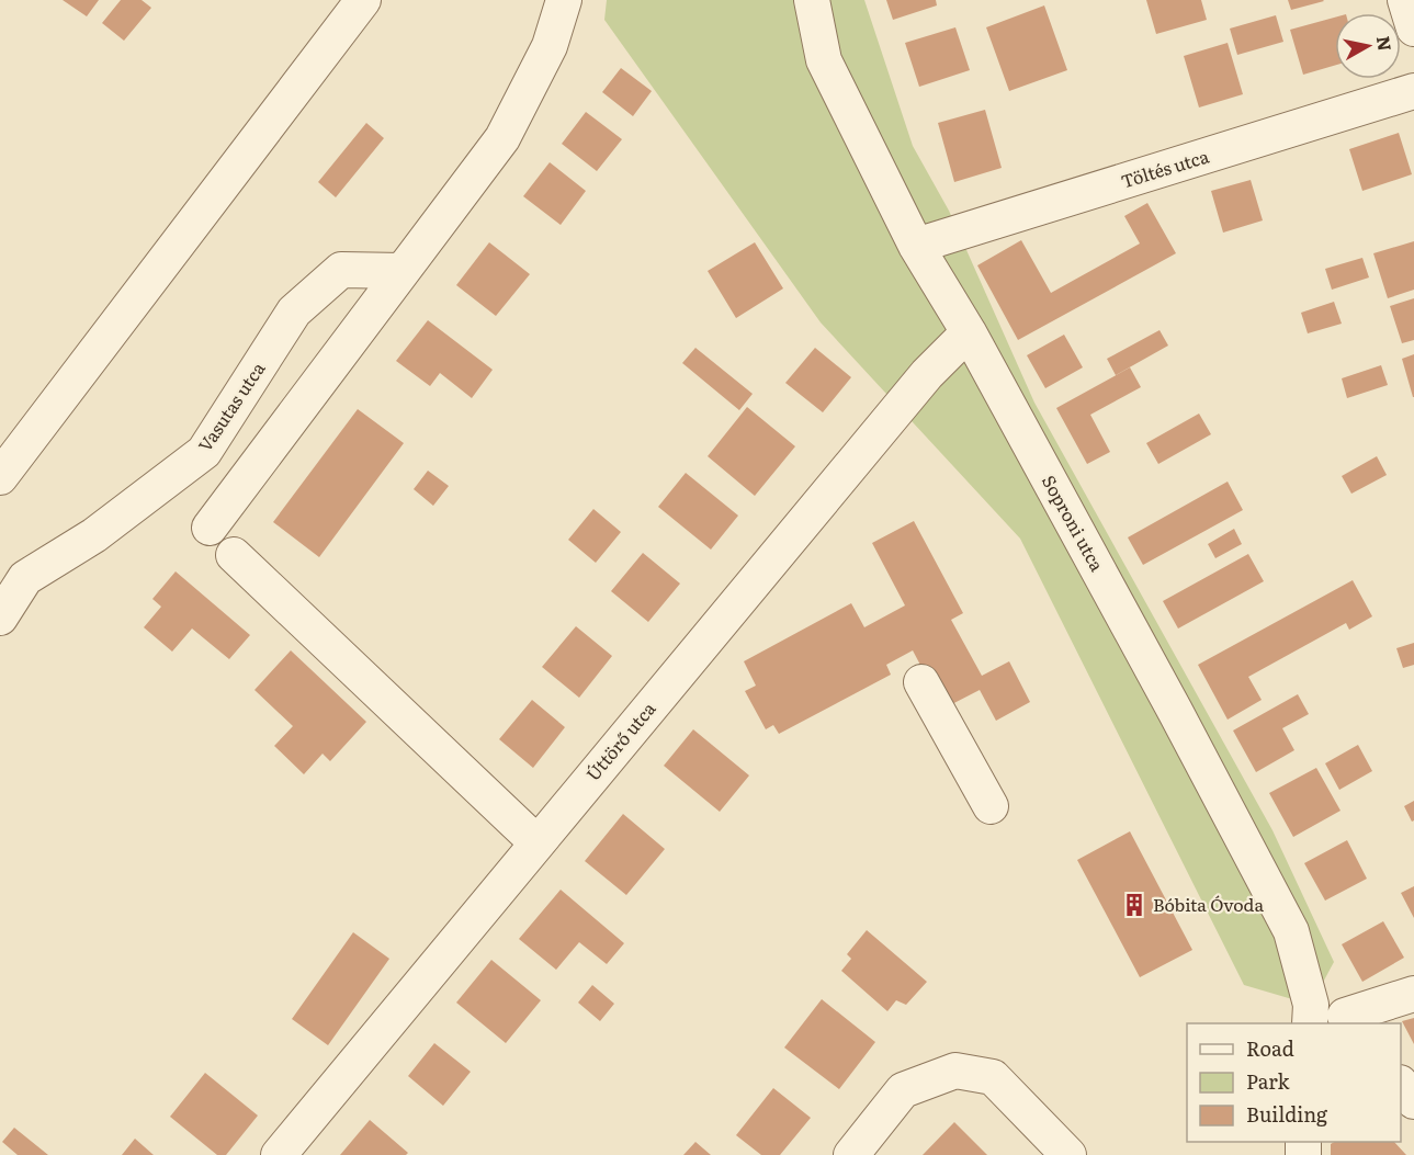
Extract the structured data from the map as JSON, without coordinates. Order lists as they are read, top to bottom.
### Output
{
  "streets": {
    "street": [
      "Töltés utca",
      "Vasutas utca",
      "Soproni utca",
      "Úttörő utca"
    ]
  },
  "crossings": [
    ["Töltés utca", "Soproni utca"],
    ["Soproni utca", "Úttörő utca"]
  ],
  "places": {
    "building": ["Bóbita Óvoda"]
  },
  "legend": ["Road", "Park", "Building"],
  "north": "right"
}
